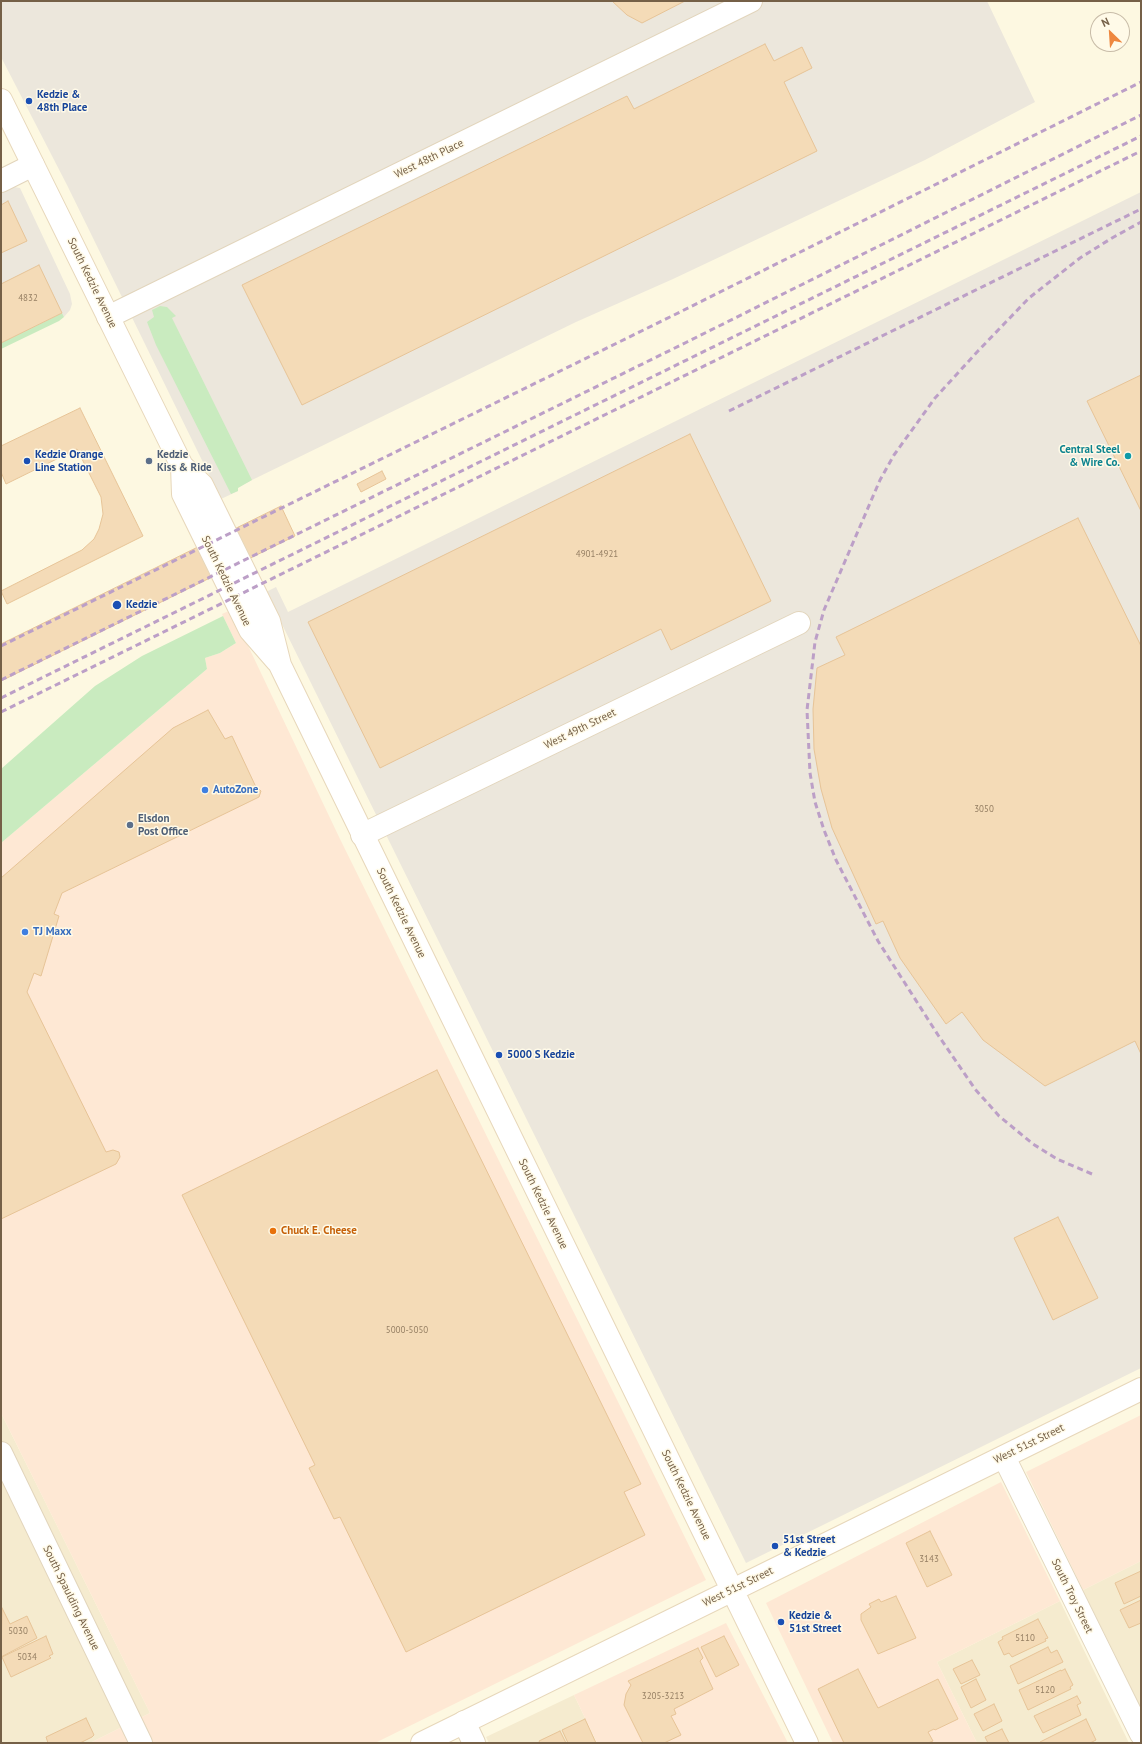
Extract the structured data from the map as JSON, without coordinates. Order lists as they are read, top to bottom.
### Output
{
  "streets": {
    "street": [
      "West 48th Place",
      "South Kedzie Avenue",
      "West 49th Street",
      "West 51st Street",
      "South Troy Street",
      "South Spaulding Avenue"
    ]
  },
  "crossings": [
    ["West 48th Place", "South Kedzie Avenue"],
    ["South Kedzie Avenue", "West 49th Street"],
    ["South Kedzie Avenue", "West 51st Street"],
    ["West 51st Street", "South Troy Street"]
  ],
  "places": [
    "Kedzie & 48th Place",
    "Central Steel & Wire Co.",
    "Kedzie Orange Line Station",
    "Kedzie Kiss & Ride",
    "Kedzie",
    "AutoZone",
    "Elsdon Post Office",
    "TJ Maxx",
    "5000 S Kedzie",
    "Chuck E. Cheese",
    "51st Street & Kedzie",
    "Kedzie & 51st Street"
  ],
  "house_numbers": [
    "4832",
    "4901-4921",
    "3050",
    "5000-5050",
    "3143",
    "5030",
    "5110",
    "5034",
    "5120",
    "3205-3213"
  ],
  "north": "top left"
}
